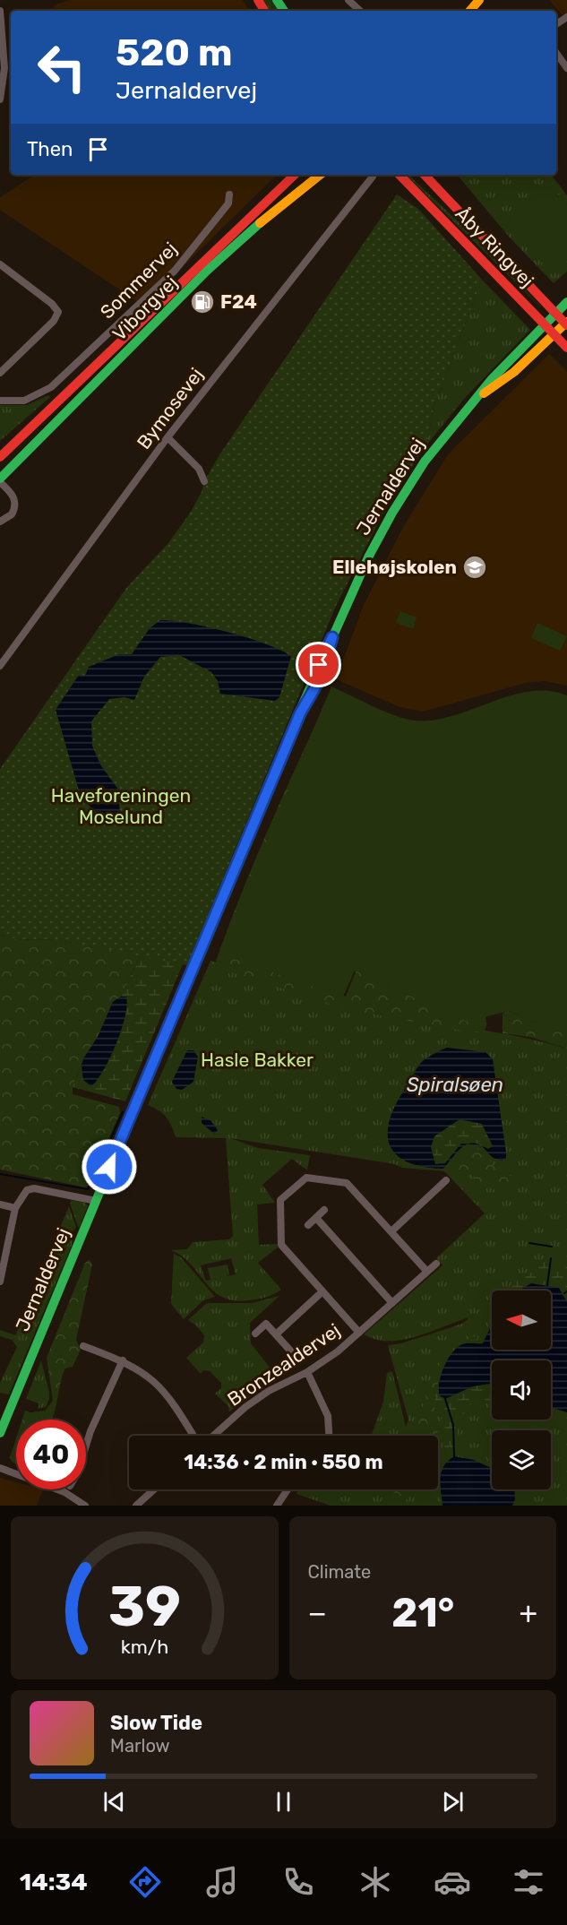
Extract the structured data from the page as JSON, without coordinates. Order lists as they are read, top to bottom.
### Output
{
  "streets": {
    "street": [
      "Åby Ringvej",
      "Sommervej",
      "Viborgvej",
      "Bymosevej",
      "Jernaldervej",
      "Bronzealdervej"
    ]
  },
  "crossings": [
    ["Åby Ringvej", "Jernaldervej"]
  ],
  "water": ["Spiralsøen"],
  "parks": ["Haveforeningen Moselund", "Hasle Bakker"],
  "places": {
    "fuel station": ["F24"],
    "school or university": ["Ellehøjskolen"]
  },
  "north": "left",
  "page": {
    "turn": ["520 m", "Jernaldervej"],
    "then": "Then",
    "limit": "40",
    "trip": "14:36 · 2 min · 550 m",
    "tile": "Climate",
    "heat": ["−", "21°", "+"],
    "song": ["Slow Tide", "Marlow"],
    "tabs": "14:34",
    "gauge": ["39", "km/h"]
  }
}
